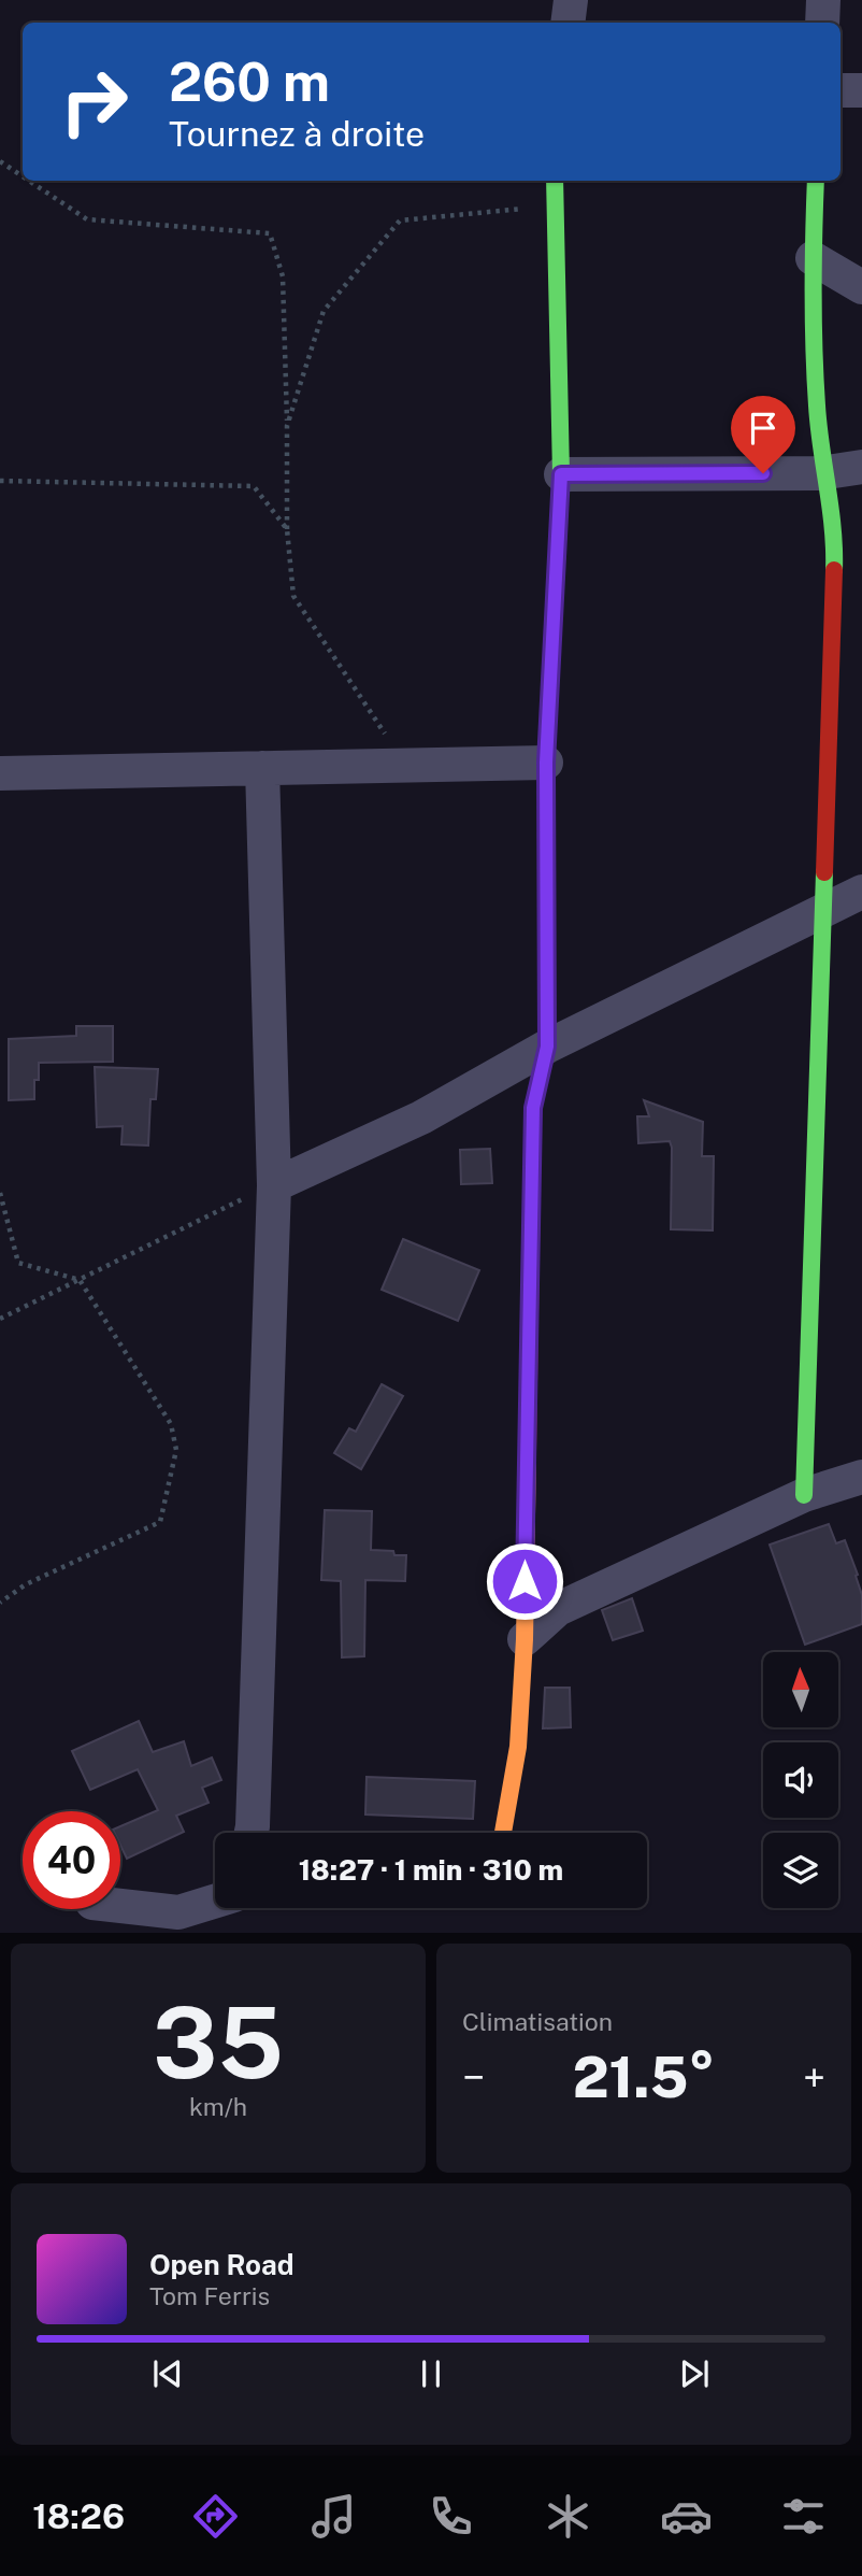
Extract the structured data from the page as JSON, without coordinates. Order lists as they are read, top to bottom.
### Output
{
  "north": "top",
  "page": {
    "turn": ["260 m", "Tournez à droite"],
    "limit": "40",
    "trip": "18:27 · 1 min · 310 m",
    "tile": [
      ["35", "km/h"],
      "Climatisation"
    ],
    "heat": ["−", "21.5°", "+"],
    "song": ["Open Road", "Tom Ferris"],
    "tabs": "18:26"
  }
}
